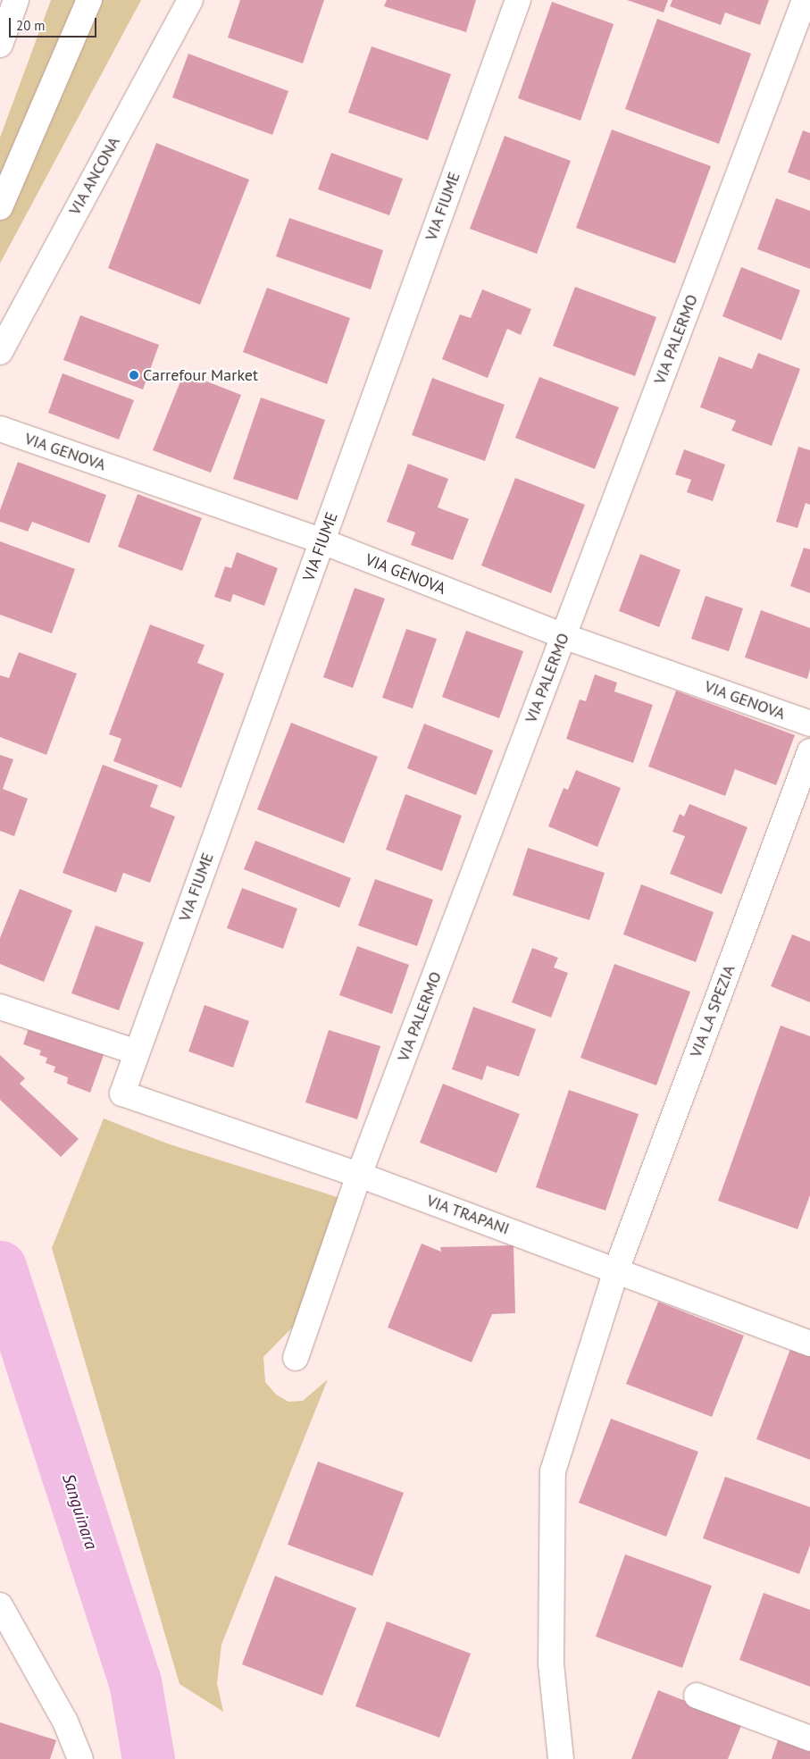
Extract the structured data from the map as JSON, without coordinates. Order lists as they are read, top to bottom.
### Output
{
  "streets": {
    "street": [
      "VIA ANCONA",
      "VIA FIUME",
      "VIA PALERMO",
      "VIA GENOVA",
      "VIA LA SPEZIA",
      "VIA TRAPANI"
    ]
  },
  "crossings": [
    ["VIA FIUME", "VIA GENOVA"],
    ["VIA FIUME", "VIA TRAPANI"],
    ["VIA PALERMO", "VIA GENOVA"],
    ["VIA PALERMO", "VIA TRAPANI"],
    ["VIA LA SPEZIA", "VIA TRAPANI"]
  ],
  "water": ["Sanguinara"],
  "places": ["Carrefour Market"],
  "scale_bar": "20 m"
}
